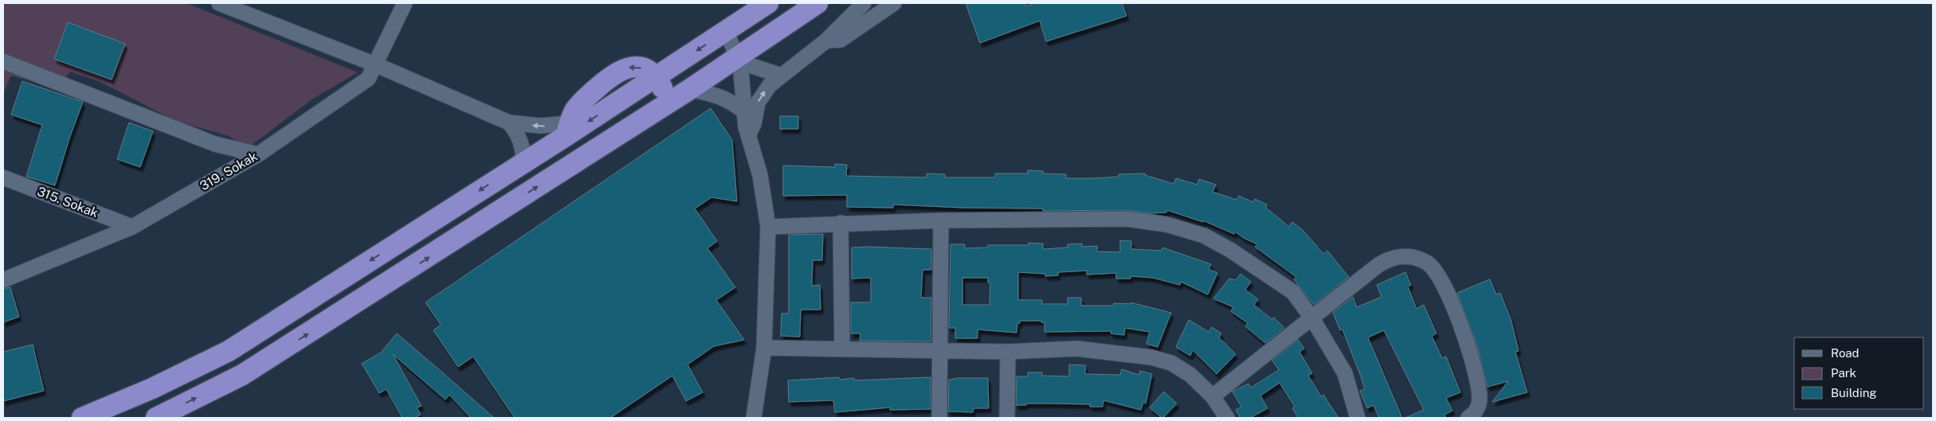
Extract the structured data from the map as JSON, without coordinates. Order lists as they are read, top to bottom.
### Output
{
  "streets": {
    "street": ["319. Sokak", "315. Sokak"]
  },
  "crossings": [
    ["319. Sokak", "315. Sokak"]
  ],
  "legend": ["Road", "Park", "Building"]
}
